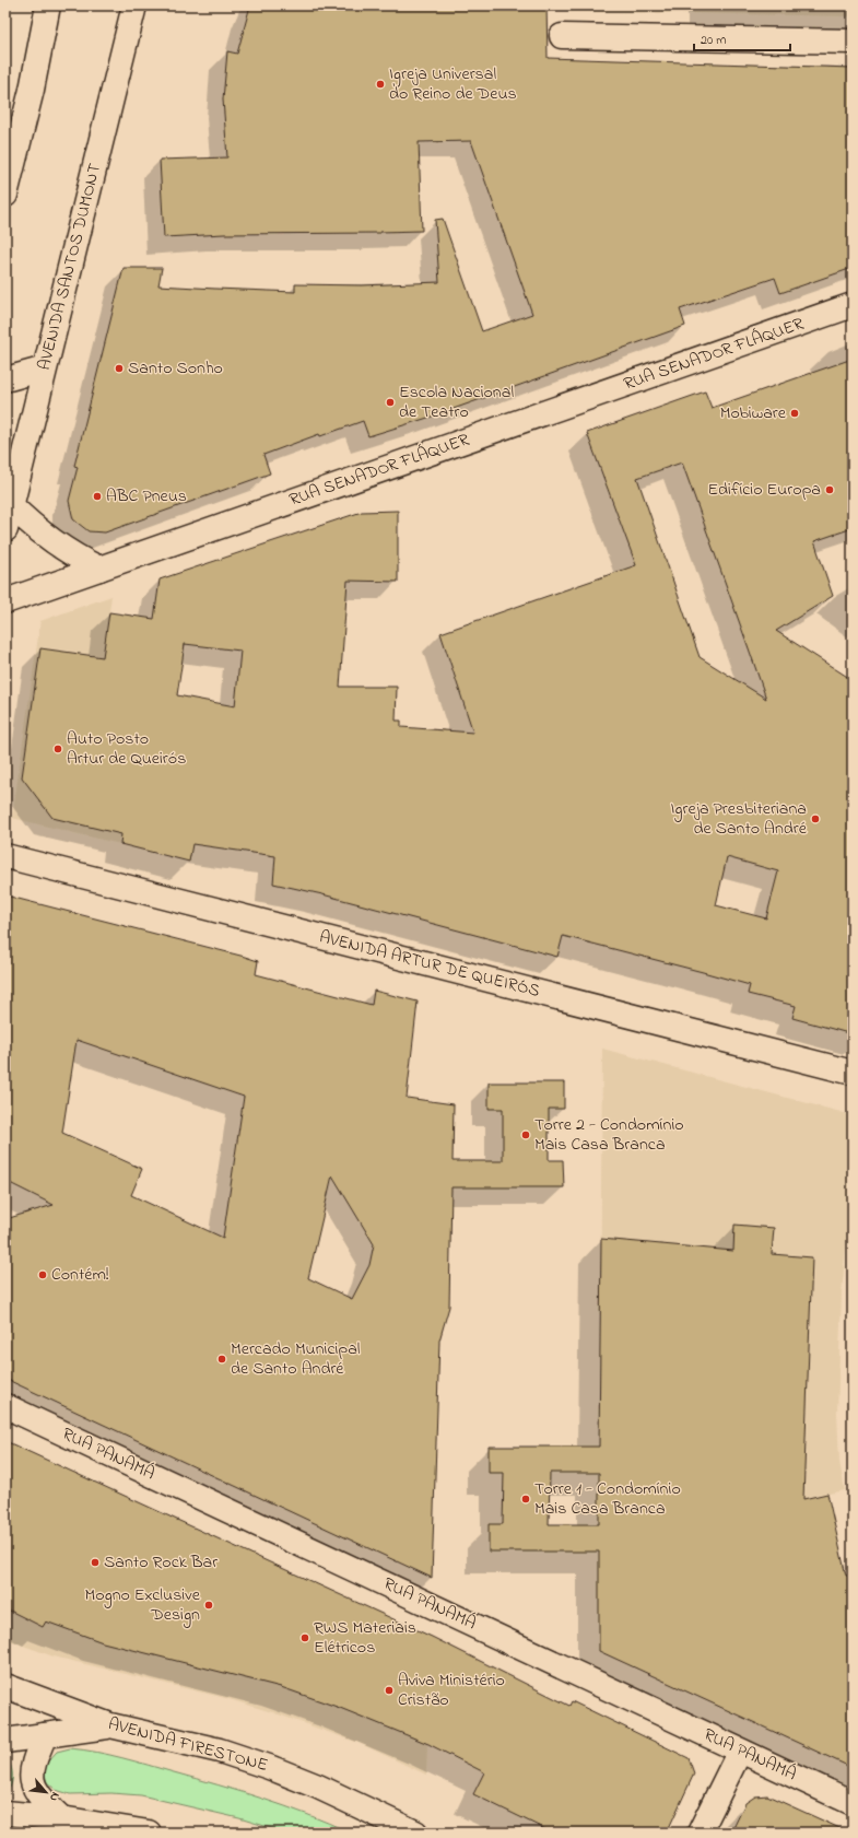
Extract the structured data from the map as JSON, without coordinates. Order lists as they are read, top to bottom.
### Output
{
  "streets": {
    "main road": [
      "AVENIDA SANTOS DUMONT",
      "RUA SENADOR FLÁQUER",
      "AVENIDA ARTUR DE QUEIRÓS",
      "RUA PANAMÁ",
      "AVENIDA FIRESTONE"
    ]
  },
  "places": [
    "Igreja Universal do Reino de Deus",
    "Santo Sonho",
    "Escola Nacional de Teatro",
    "Mobiware",
    "Edifício Europa",
    "ABC Pneus",
    "Auto Posto Artur de Queirós",
    "Igreja Presbiteriana de Santo André",
    "Torre 2 - Condomínio Mais Casa Branca",
    "Contém!",
    "Mercado Municipal de Santo André",
    "Torre 1 - Condomínio Mais Casa Branca",
    "Santo Rock Bar",
    "Mogno Exclusive Design",
    "RWS Materiais Elétricos",
    "Aviva Ministério Cristão"
  ],
  "scale_bar": "20 m",
  "north": "bottom right"
}
